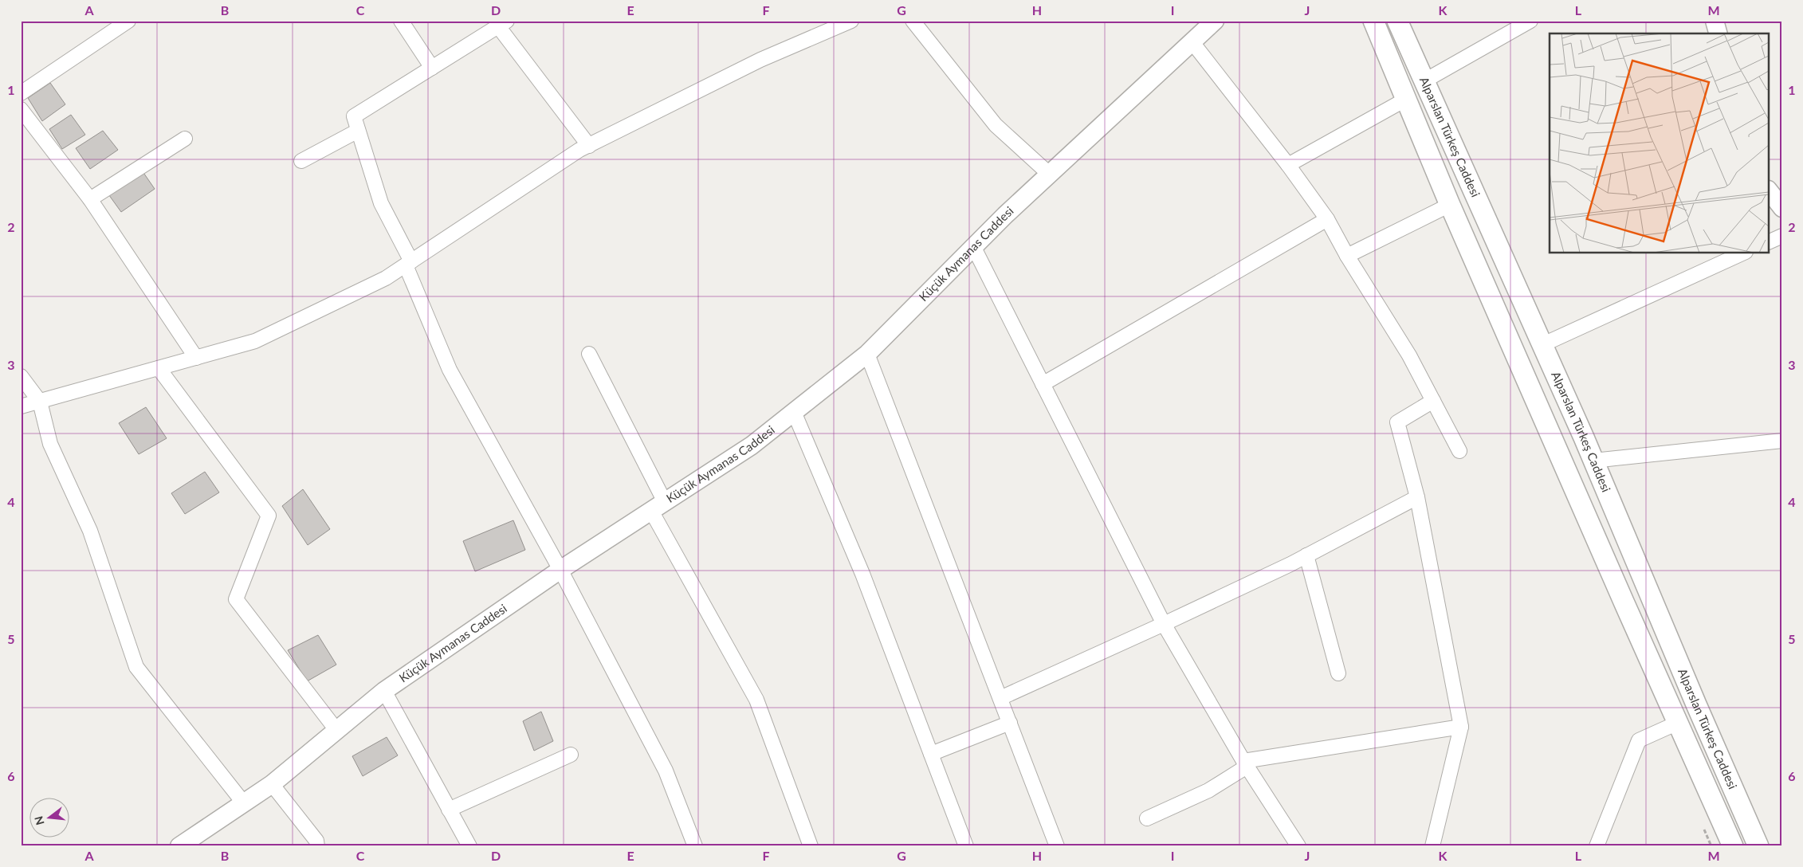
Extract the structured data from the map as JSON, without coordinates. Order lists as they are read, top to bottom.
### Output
{
  "streets": {
    "main road": ["Alparslan Türkeş Caddesi"],
    "street": ["Küçük Aymanas Caddesi"]
  },
  "north": "left",
  "grid": {
    "columns": [
      "A",
      "B",
      "C",
      "D",
      "E",
      "F",
      "G",
      "H",
      "I",
      "J",
      "K",
      "L",
      "M"
    ],
    "rows": [
      "1",
      "2",
      "3",
      "4",
      "5",
      "6"
    ]
  }
}
